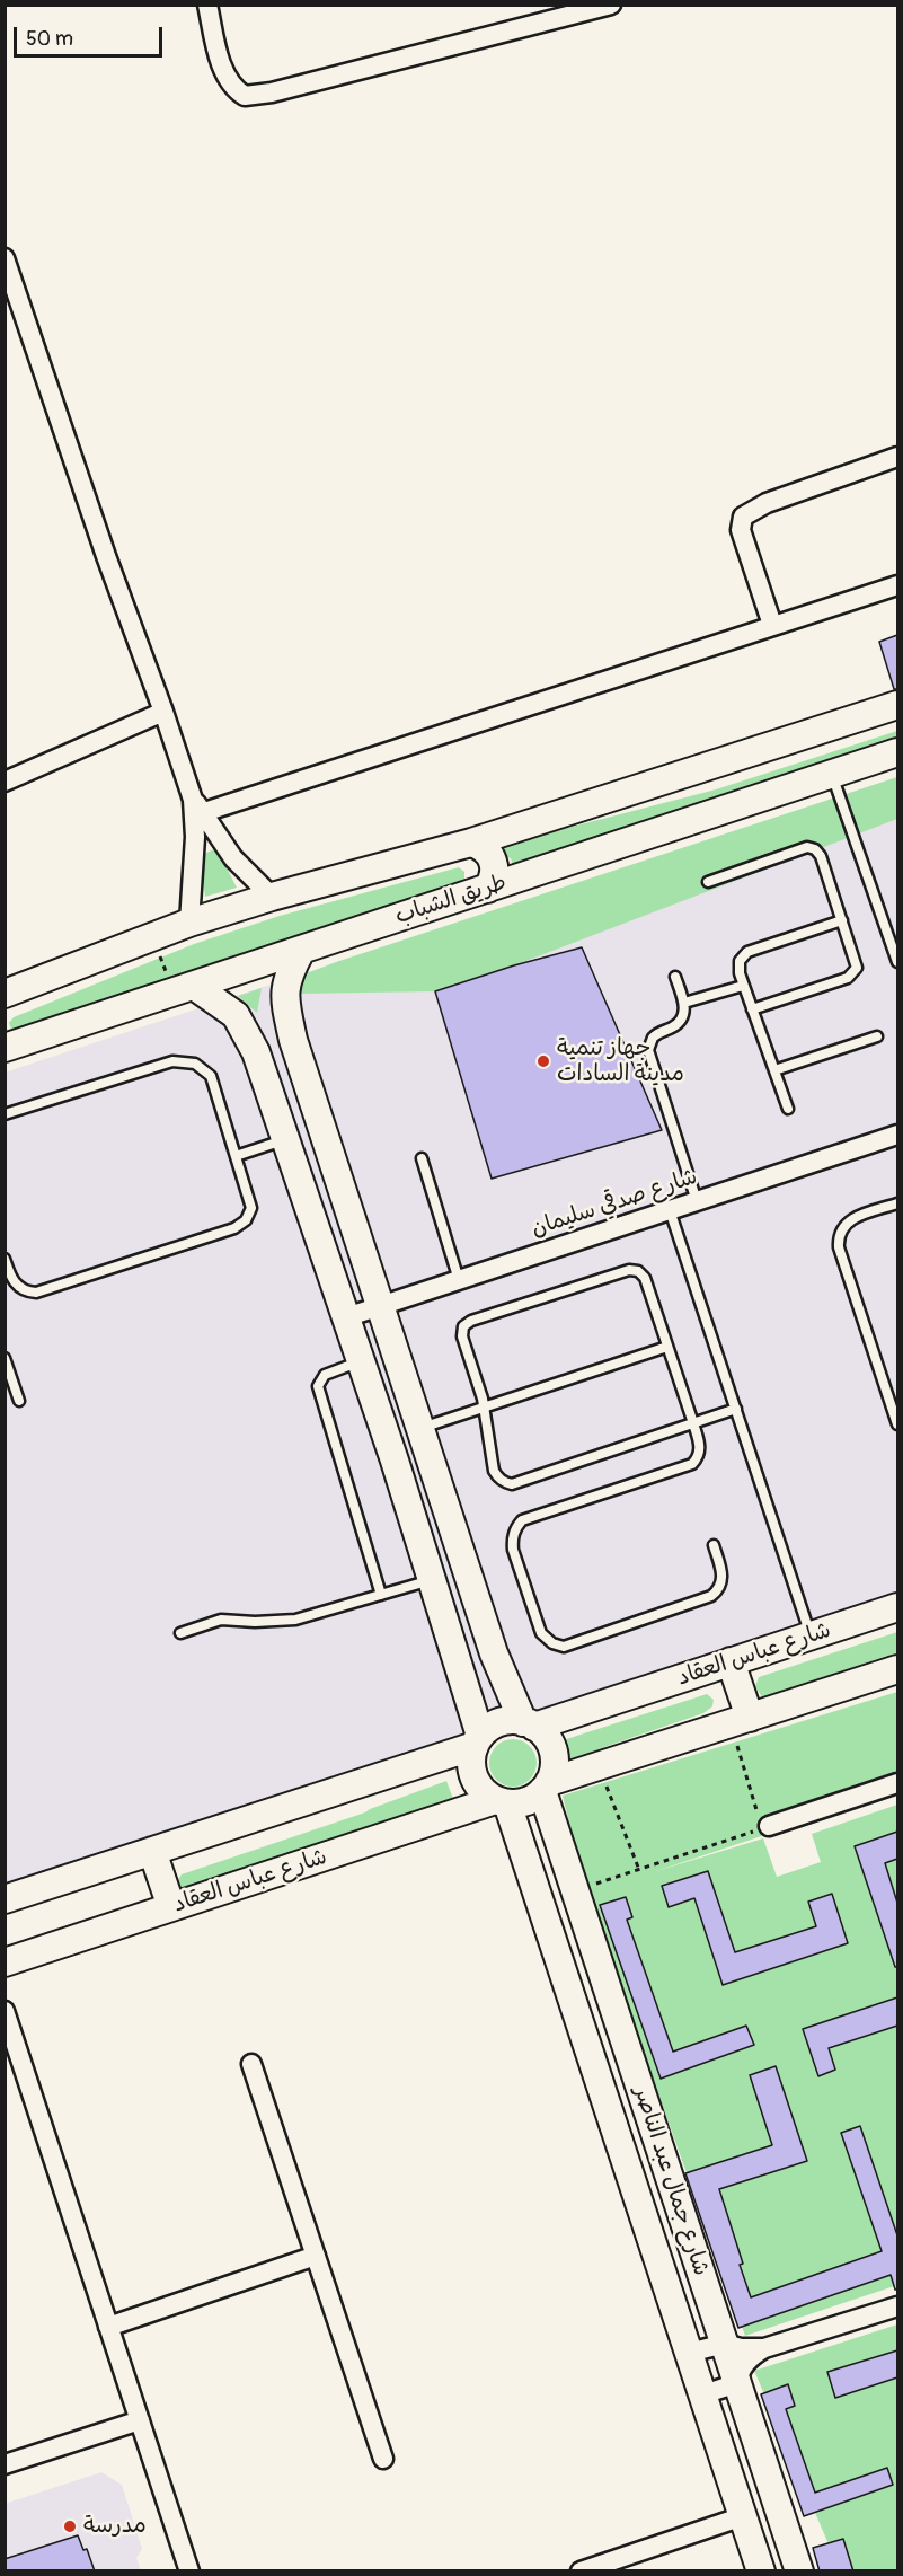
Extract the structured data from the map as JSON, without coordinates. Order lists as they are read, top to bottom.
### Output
{
  "streets": {
    "main road": ["طريق الشباب", "شارع عباس العقاد", "شارع جمال عبد الناصر"],
    "street": ["شارع صدقي سليمان"]
  },
  "crossings": [
    ["شارع عباس العقاد", "شارع جمال عبد الناصر"]
  ],
  "places": ["جهاز تنمية مدينة السادات", "مدرسة"],
  "scale_bar": "50 m"
}
